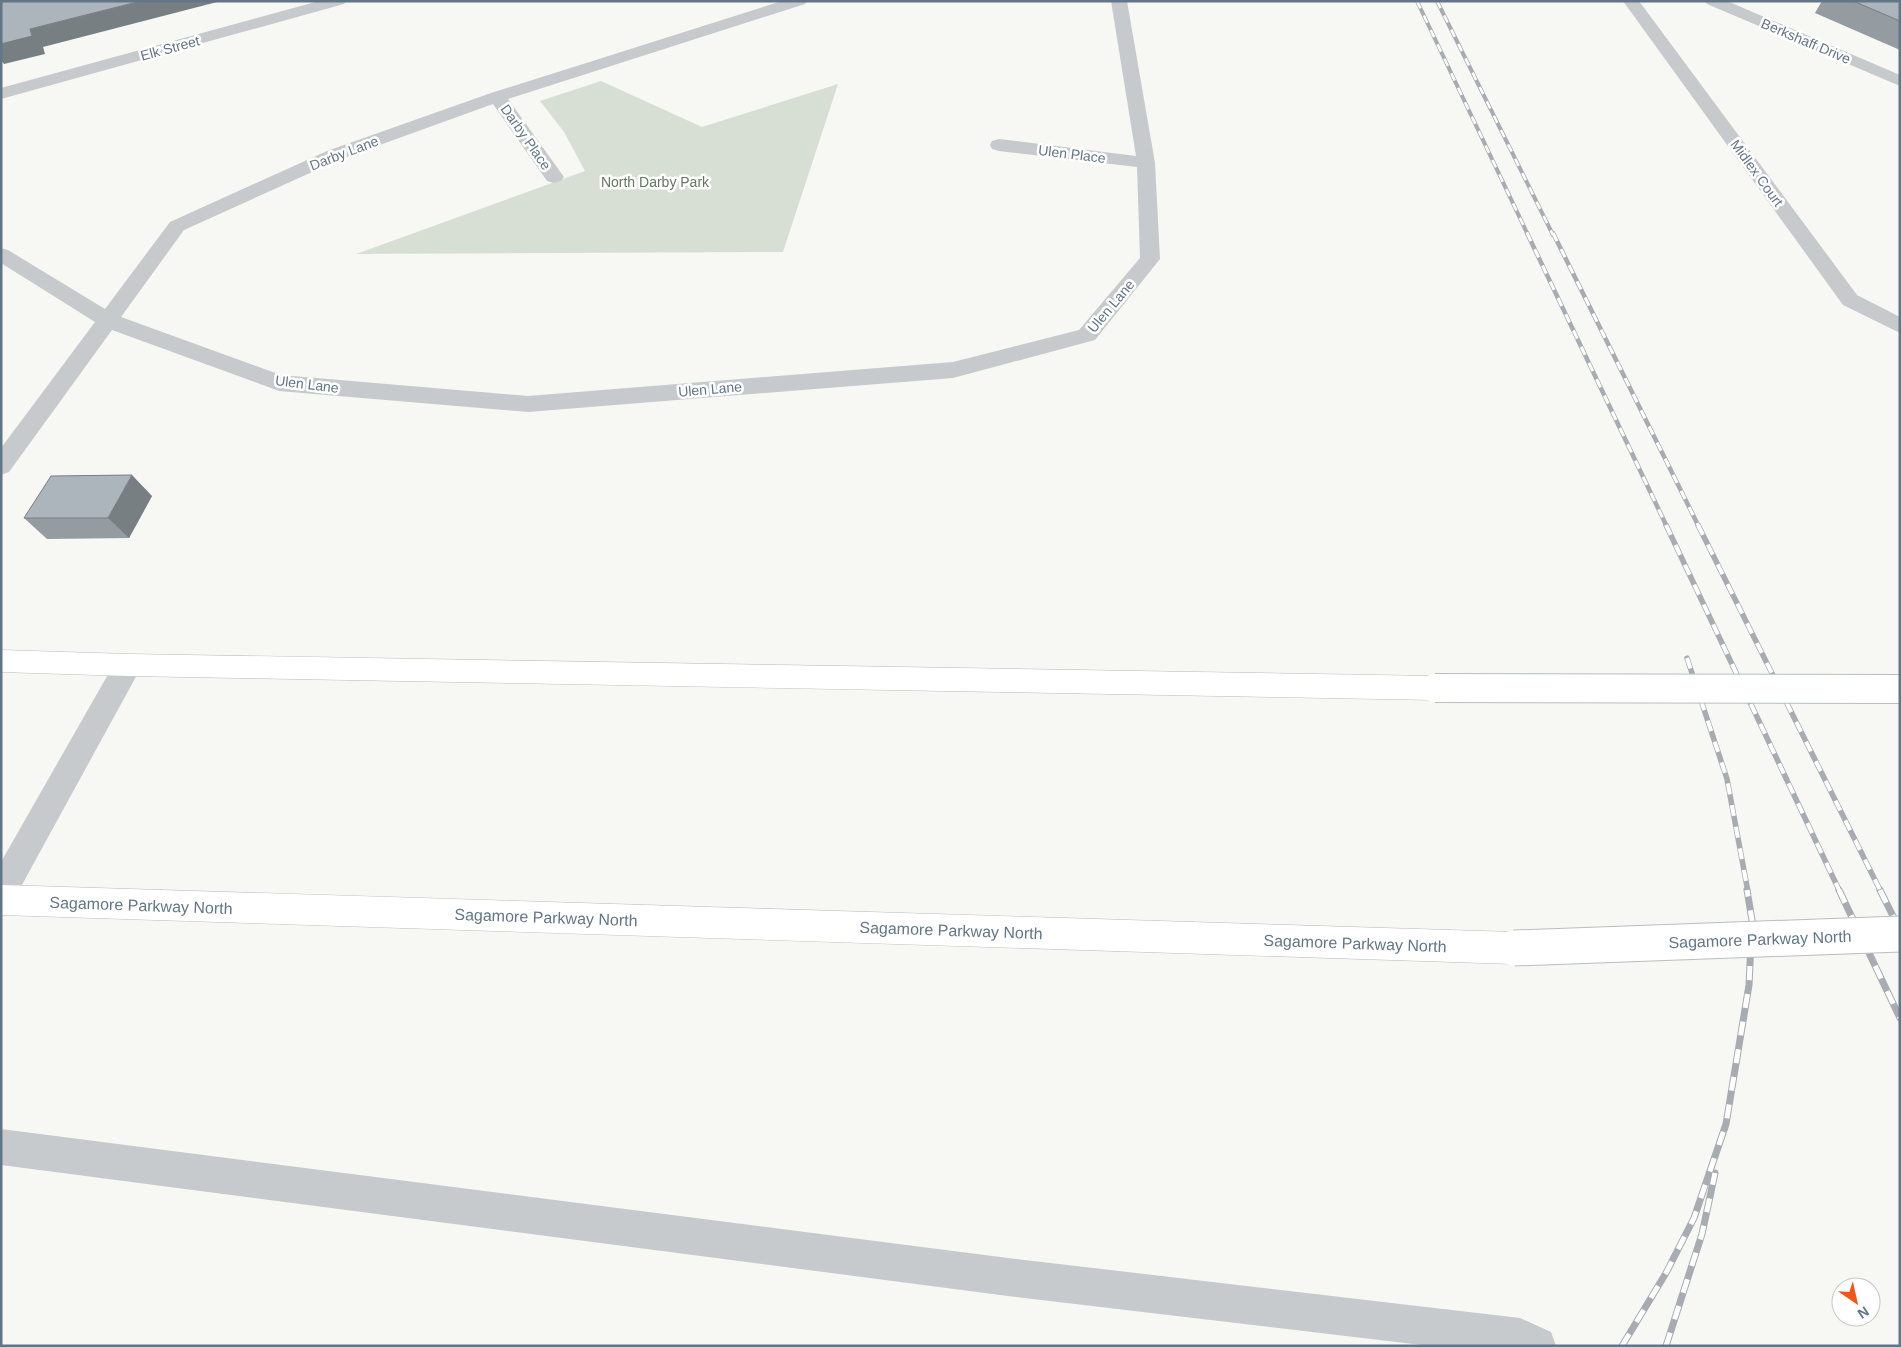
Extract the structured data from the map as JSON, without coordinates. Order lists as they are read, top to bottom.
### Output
{
  "streets": {
    "main road": ["Sagamore Parkway North"],
    "street": [
      "Berkshaff Drive",
      "Elk Street",
      "Darby Place",
      "Darby Lane",
      "Ulen Place",
      "Midlex Court",
      "Ulen Lane"
    ]
  },
  "crossings": [
    ["Darby Place", "Darby Lane"],
    ["Darby Lane", "Ulen Lane"],
    ["Ulen Place", "Ulen Lane"]
  ],
  "parks": ["North Darby Park"],
  "north": "bottom right"
}
